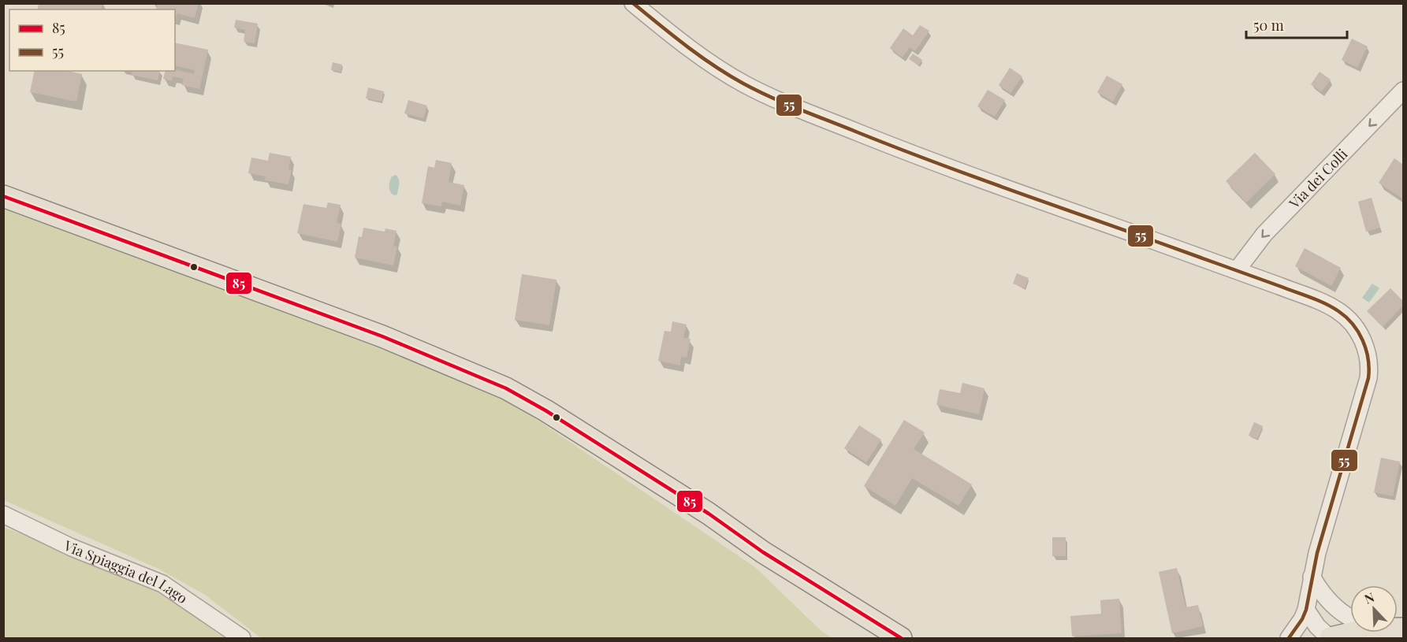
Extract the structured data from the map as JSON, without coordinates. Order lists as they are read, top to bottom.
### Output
{
  "streets": {
    "street": ["Via dei Colli", "Via Spiaggia del Lago"]
  },
  "one_way": ["Via dei Colli"],
  "lines": ["transit line 55", "transit line 85"],
  "legend": ["85", "55"],
  "scale_bar": "50 m",
  "north": "top left"
}
